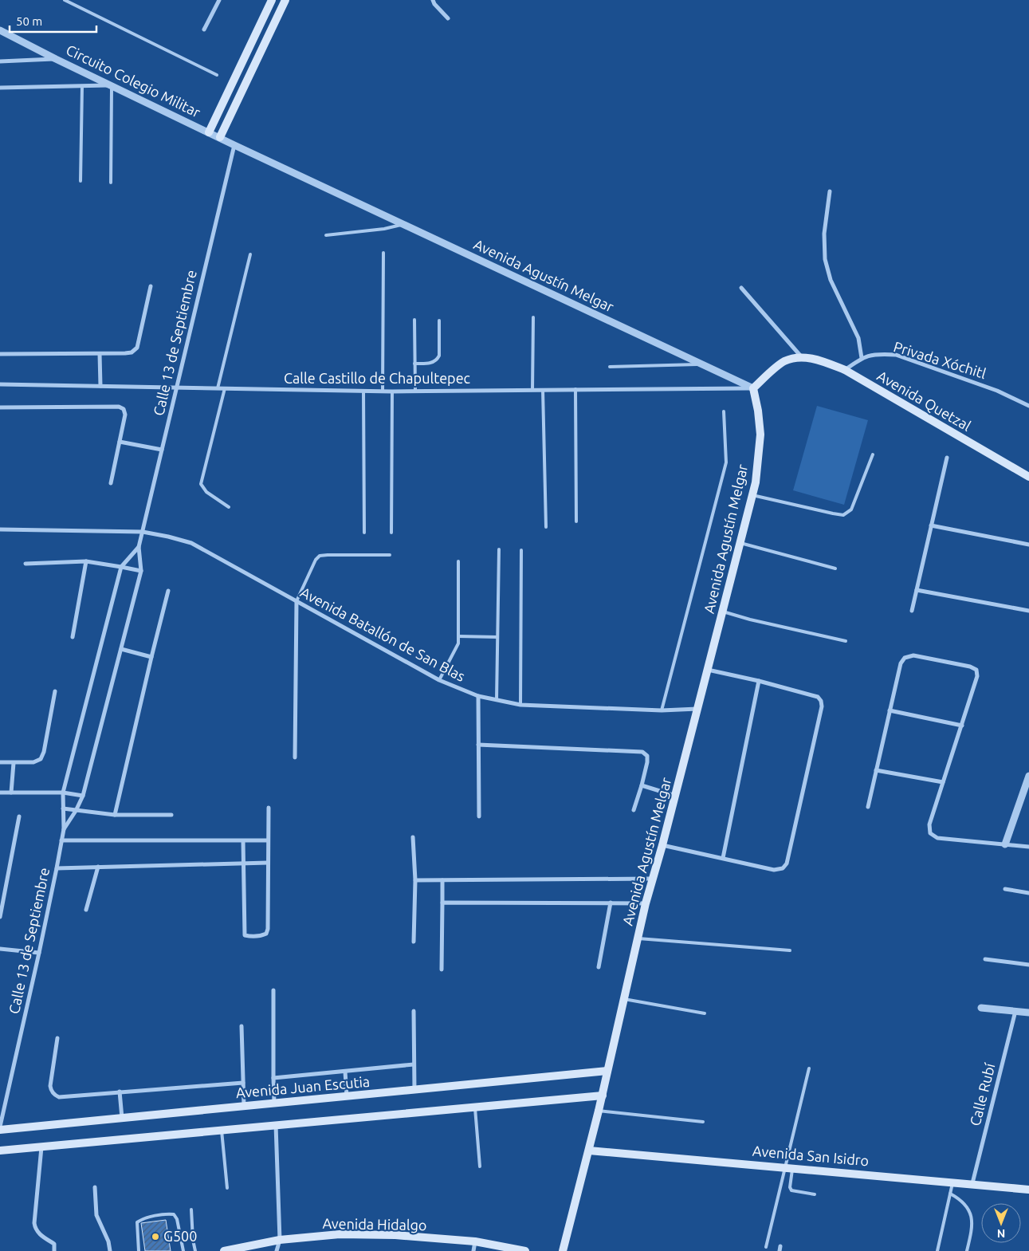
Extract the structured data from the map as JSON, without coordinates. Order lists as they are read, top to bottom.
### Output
{
  "streets": {
    "main road": [
      "Avenida Agustín Melgar",
      "Avenida Quetzal",
      "Avenida Juan Escutia",
      "Avenida San Isidro",
      "Avenida Hidalgo"
    ],
    "street": [
      "Circuito Colegio Militar",
      "Calle 13 de Septiembre",
      "Privada Xóchitl",
      "Calle Castillo de Chapultepec",
      "Avenida Batallón de San Blas",
      "Calle Rubí"
    ]
  },
  "crossings": [
    ["Circuito Colegio Militar", "Avenida Agustín Melgar"],
    ["Circuito Colegio Militar", "Calle 13 de Septiembre"],
    ["Avenida Agustín Melgar", "Calle 13 de Septiembre"],
    ["Avenida Agustín Melgar", "Calle Castillo de Chapultepec"],
    ["Avenida Agustín Melgar", "Avenida Quetzal"],
    ["Avenida Agustín Melgar", "Avenida Batallón de San Blas"],
    ["Avenida Agustín Melgar", "Avenida Juan Escutia"],
    ["Avenida Agustín Melgar", "Avenida San Isidro"],
    ["Calle 13 de Septiembre", "Calle Castillo de Chapultepec"],
    ["Calle 13 de Septiembre", "Avenida Batallón de San Blas"],
    ["Privada Xóchitl", "Avenida Quetzal"],
    ["Calle Castillo de Chapultepec", "Avenida Quetzal"],
    ["Calle Rubí", "Avenida San Isidro"]
  ],
  "places": ["G500"],
  "scale_bar": "50 m",
  "north": "bottom"
}
